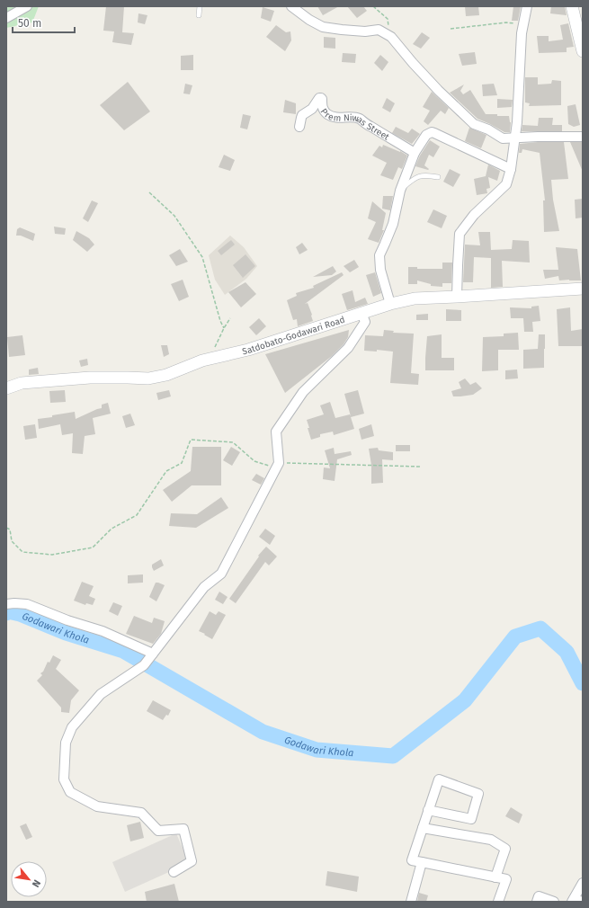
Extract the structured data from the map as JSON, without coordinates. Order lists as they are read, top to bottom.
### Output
{
  "streets": {
    "street": ["Prem Niwas Street", "Satdobato-Godawari Road"]
  },
  "water": ["Godawari Khola"],
  "scale_bar": "50 m",
  "north": "bottom right"
}
